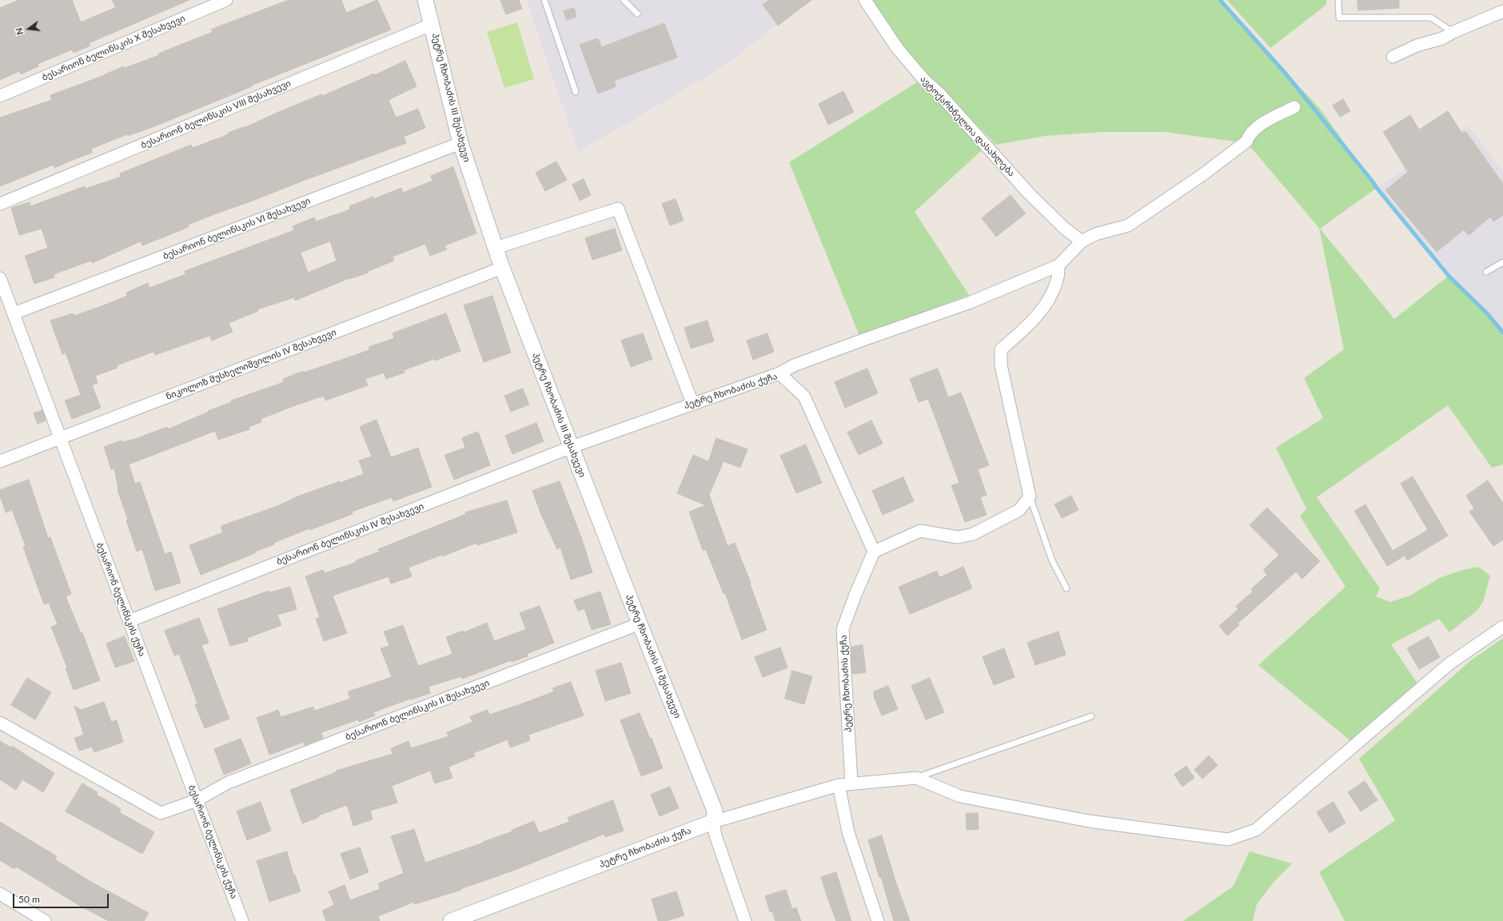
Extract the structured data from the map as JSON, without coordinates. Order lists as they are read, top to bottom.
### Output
{
  "streets": {
    "street": [
      "ბესარიონ ბელინსკის X შესახვევი",
      "პეტრე ჩხობაძის III შესახვევი",
      "ბესარიონ ბელინსკის VIII შესახვევი",
      "ავტოქარხნელთა დასახლება",
      "ბესარიონ ბელინსკის VI შესახვევი",
      "ნიკოლოზ მუსხელიშვილის IV შესახვევი",
      "პეტრე ჩხობაძის ქუჩა",
      "ბესარიონ ბელინსკის IV შესახვევი",
      "ბესარიონ ბელინსკის ქუჩა",
      "ბესარიონ ბელინსკის II შესახვევი"
    ]
  },
  "crossings": [
    ["პეტრე ჩხობაძის III შესახვევი", "ბესარიონ ბელინსკის VIII შესახვევი"],
    ["პეტრე ჩხობაძის III შესახვევი", "ბესარიონ ბელინსკის VI შესახვევი"],
    ["პეტრე ჩხობაძის III შესახვევი", "ნიკოლოზ მუსხელიშვილის IV შესახვევი"],
    ["პეტრე ჩხობაძის III შესახვევი", "პეტრე ჩხობაძის ქუჩა"],
    ["პეტრე ჩხობაძის III შესახვევი", "ბესარიონ ბელინსკის IV შესახვევი"],
    ["პეტრე ჩხობაძის III შესახვევი", "ბესარიონ ბელინსკის II შესახვევი"],
    ["ბესარიონ ბელინსკის VI შესახვევი", "ბესარიონ ბელინსკის ქუჩა"],
    ["ნიკოლოზ მუსხელიშვილის IV შესახვევი", "ბესარიონ ბელინსკის ქუჩა"],
    ["პეტრე ჩხობაძის ქუჩა", "ბესარიონ ბელინსკის IV შესახვევი"],
    ["ბესარიონ ბელინსკის IV შესახვევი", "ბესარიონ ბელინსკის ქუჩა"],
    ["ბესარიონ ბელინსკის ქუჩა", "ბესარიონ ბელინსკის II შესახვევი"]
  ],
  "scale_bar": "50 m",
  "north": "left"
}
